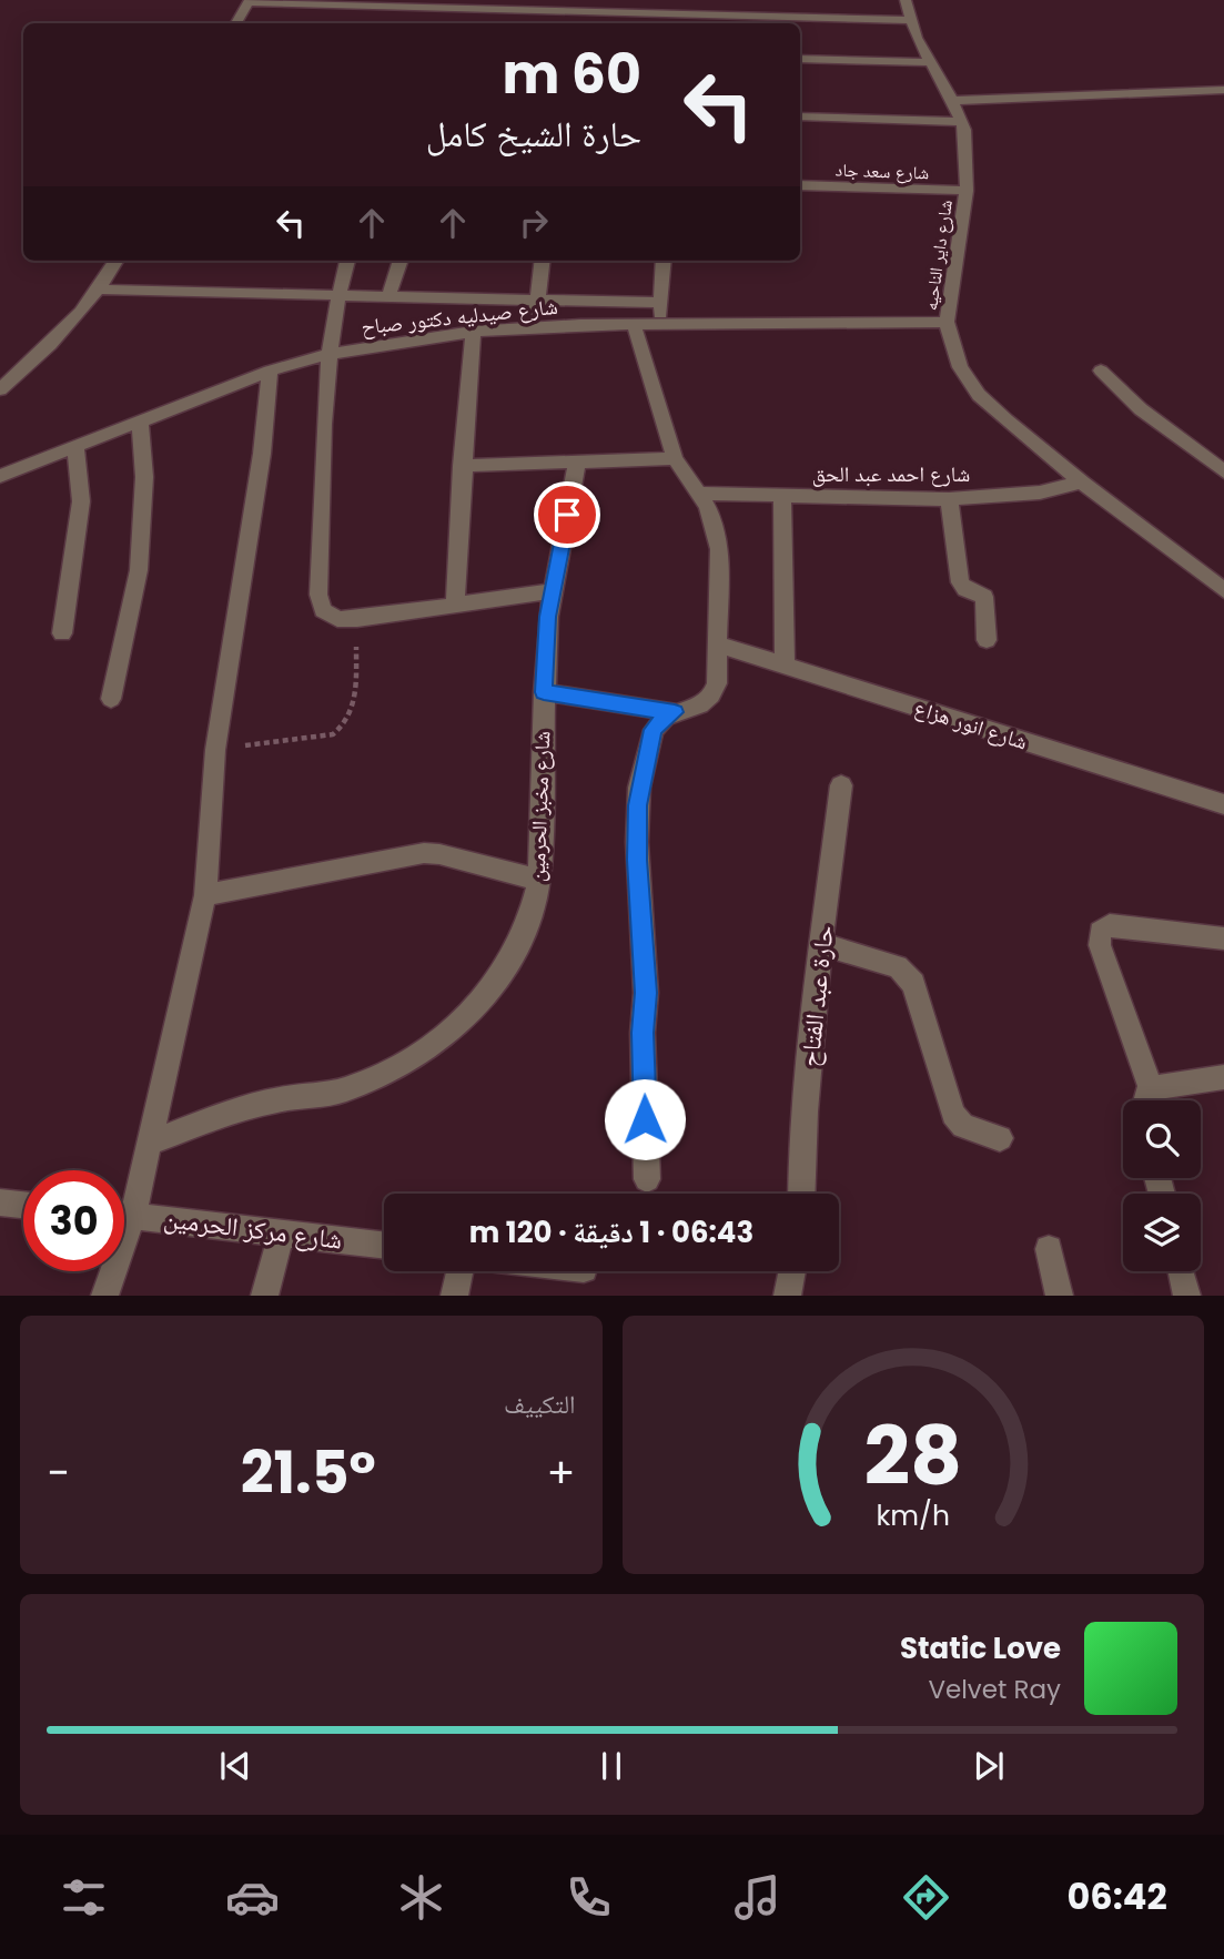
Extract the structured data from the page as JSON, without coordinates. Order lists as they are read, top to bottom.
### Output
{
  "streets": {
    "street": [
      "شارع سعد جاد",
      "شارع داير الناحيه",
      "شارع صيدليه دكتور صباح",
      "شارع احمد عبد الحق",
      "شارع انور هزاع",
      "شارع مخبز الحرمين",
      "حارة عبد الفتاح",
      "شارع مركز الحرمين"
    ]
  },
  "crossings": [
    ["شارع سعد جاد", "شارع داير الناحيه"],
    ["شارع داير الناحيه", "شارع صيدليه دكتور صباح"],
    ["شارع داير الناحيه", "شارع احمد عبد الحق"]
  ],
  "page": {
    "turn": ["60 m", "حارة الشيخ كامل"],
    "limit": "30",
    "trip": "06:43 · 1 دقيقة · 120 m",
    "tile": "التكييف",
    "heat": ["−", "21.5°", "+"],
    "song": ["Static Love", "Velvet Ray"],
    "tabs": "06:42",
    "gauge": ["28", "km/h"]
  }
}
